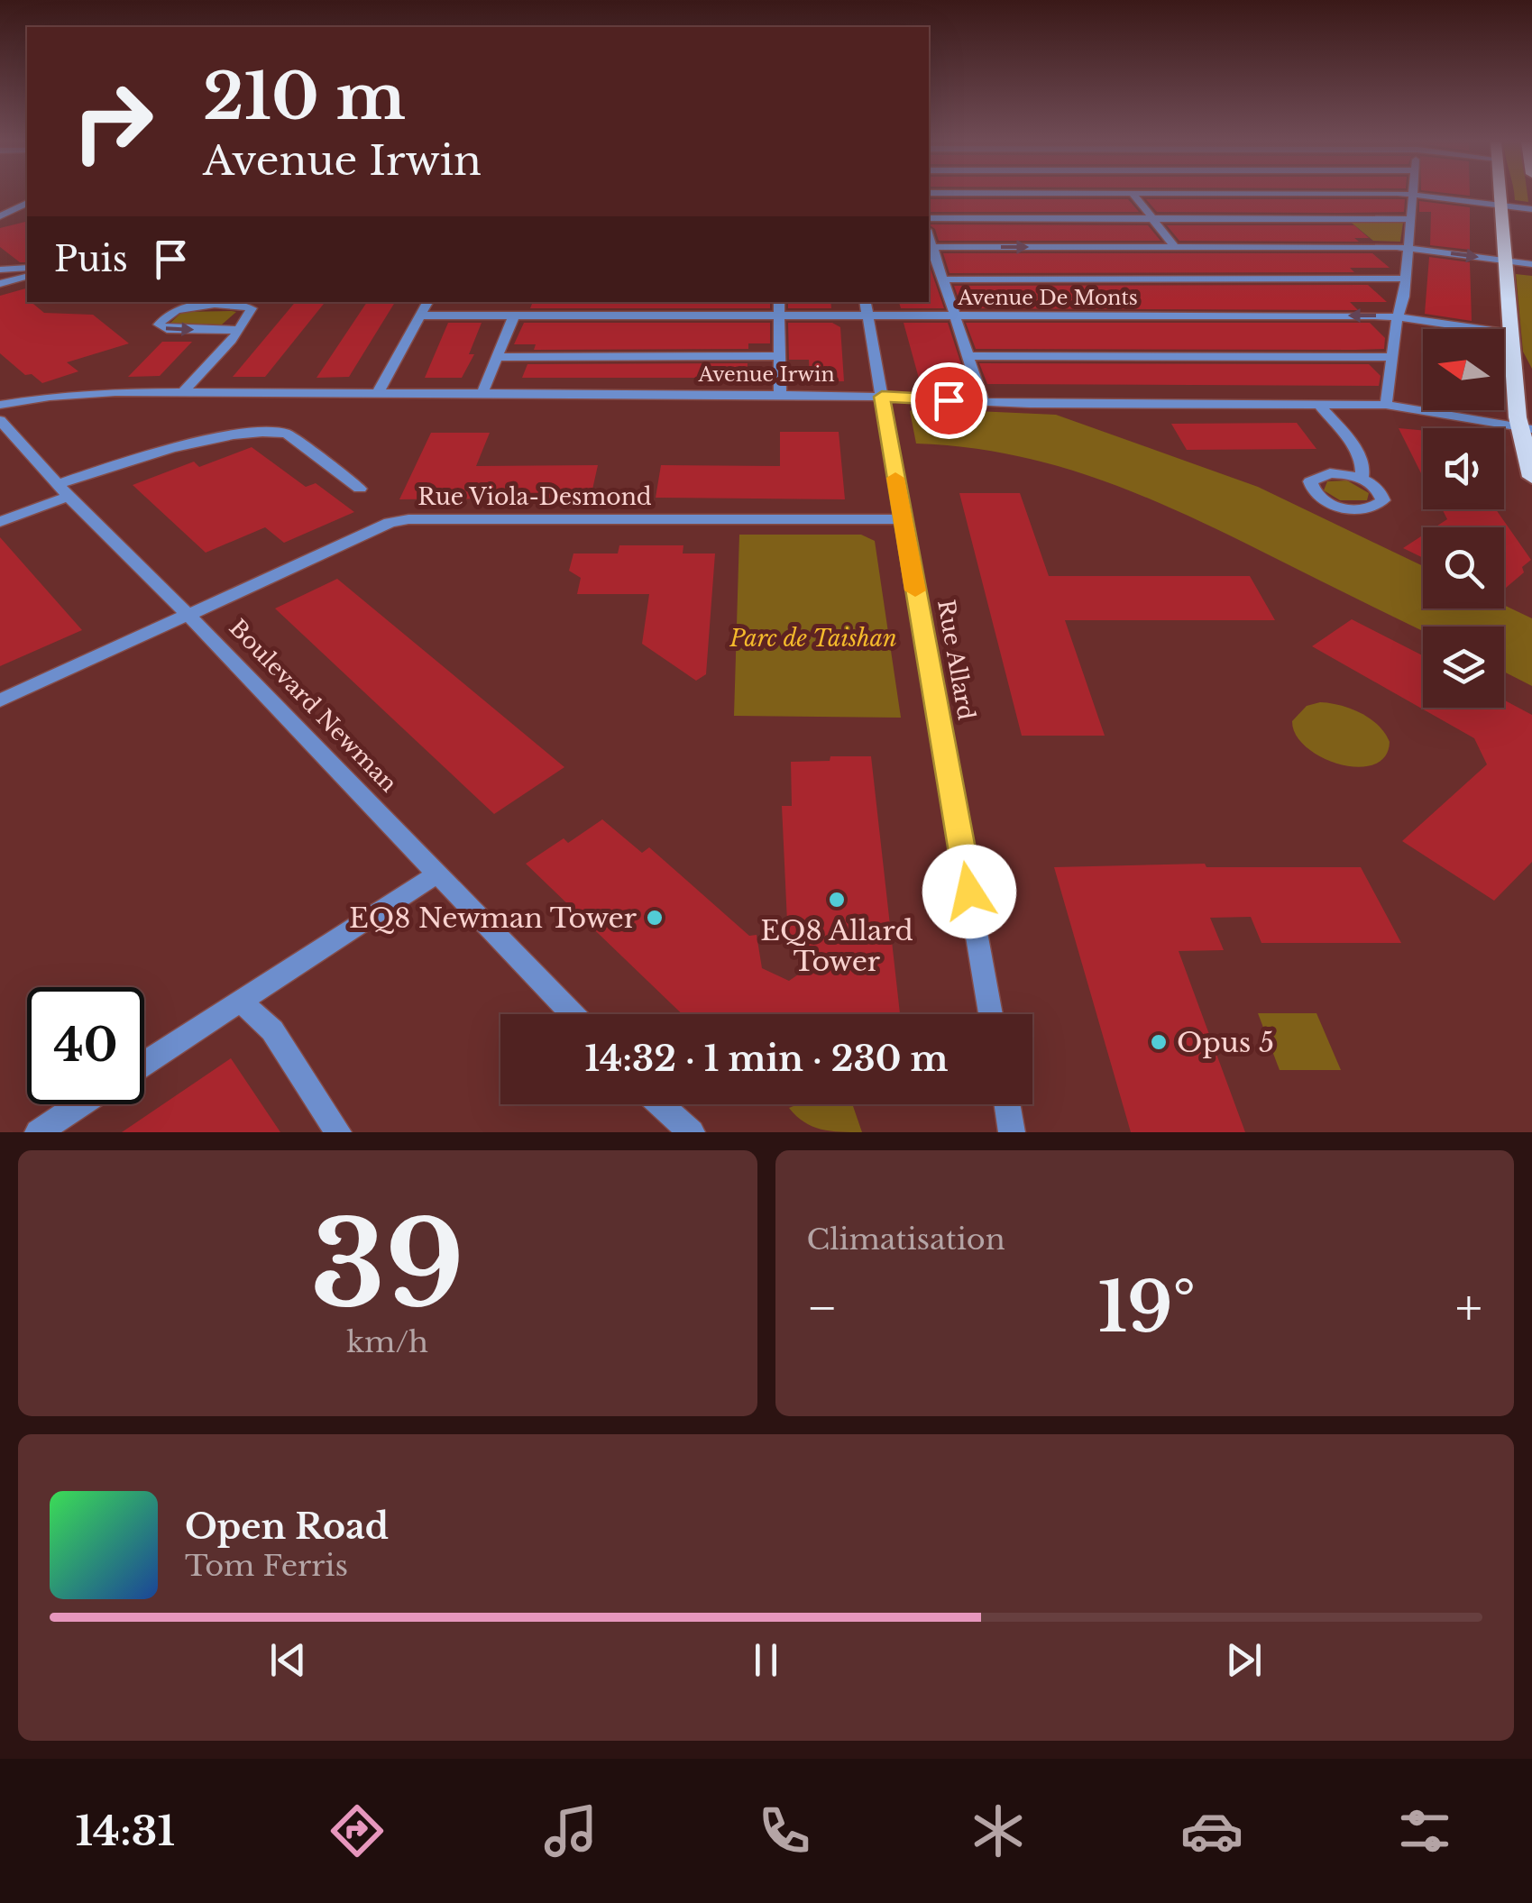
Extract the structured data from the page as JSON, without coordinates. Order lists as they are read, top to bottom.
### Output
{
  "streets": {
    "street": [
      "Avenue De Monts",
      "Avenue Irwin",
      "Rue Viola-Desmond",
      "Rue Allard",
      "Boulevard Newman"
    ]
  },
  "crossings": [
    ["Avenue De Monts", "Rue Allard"],
    ["Avenue Irwin", "Rue Allard"],
    ["Rue Viola-Desmond", "Rue Allard"],
    ["Rue Viola-Desmond", "Boulevard Newman"]
  ],
  "parks": ["Parc de Taishan"],
  "places": ["EQ8 Allard Tower", "EQ8 Newman Tower", "Opus 5"],
  "north": "left",
  "page": {
    "turn": ["210 m", "Avenue Irwin"],
    "then": "Puis",
    "limit": "40",
    "trip": "14:32 · 1 min · 230 m",
    "tile": [
      ["39", "km/h"],
      "Climatisation"
    ],
    "heat": ["−", "19°", "+"],
    "song": ["Open Road", "Tom Ferris"],
    "tabs": "14:31"
  }
}
